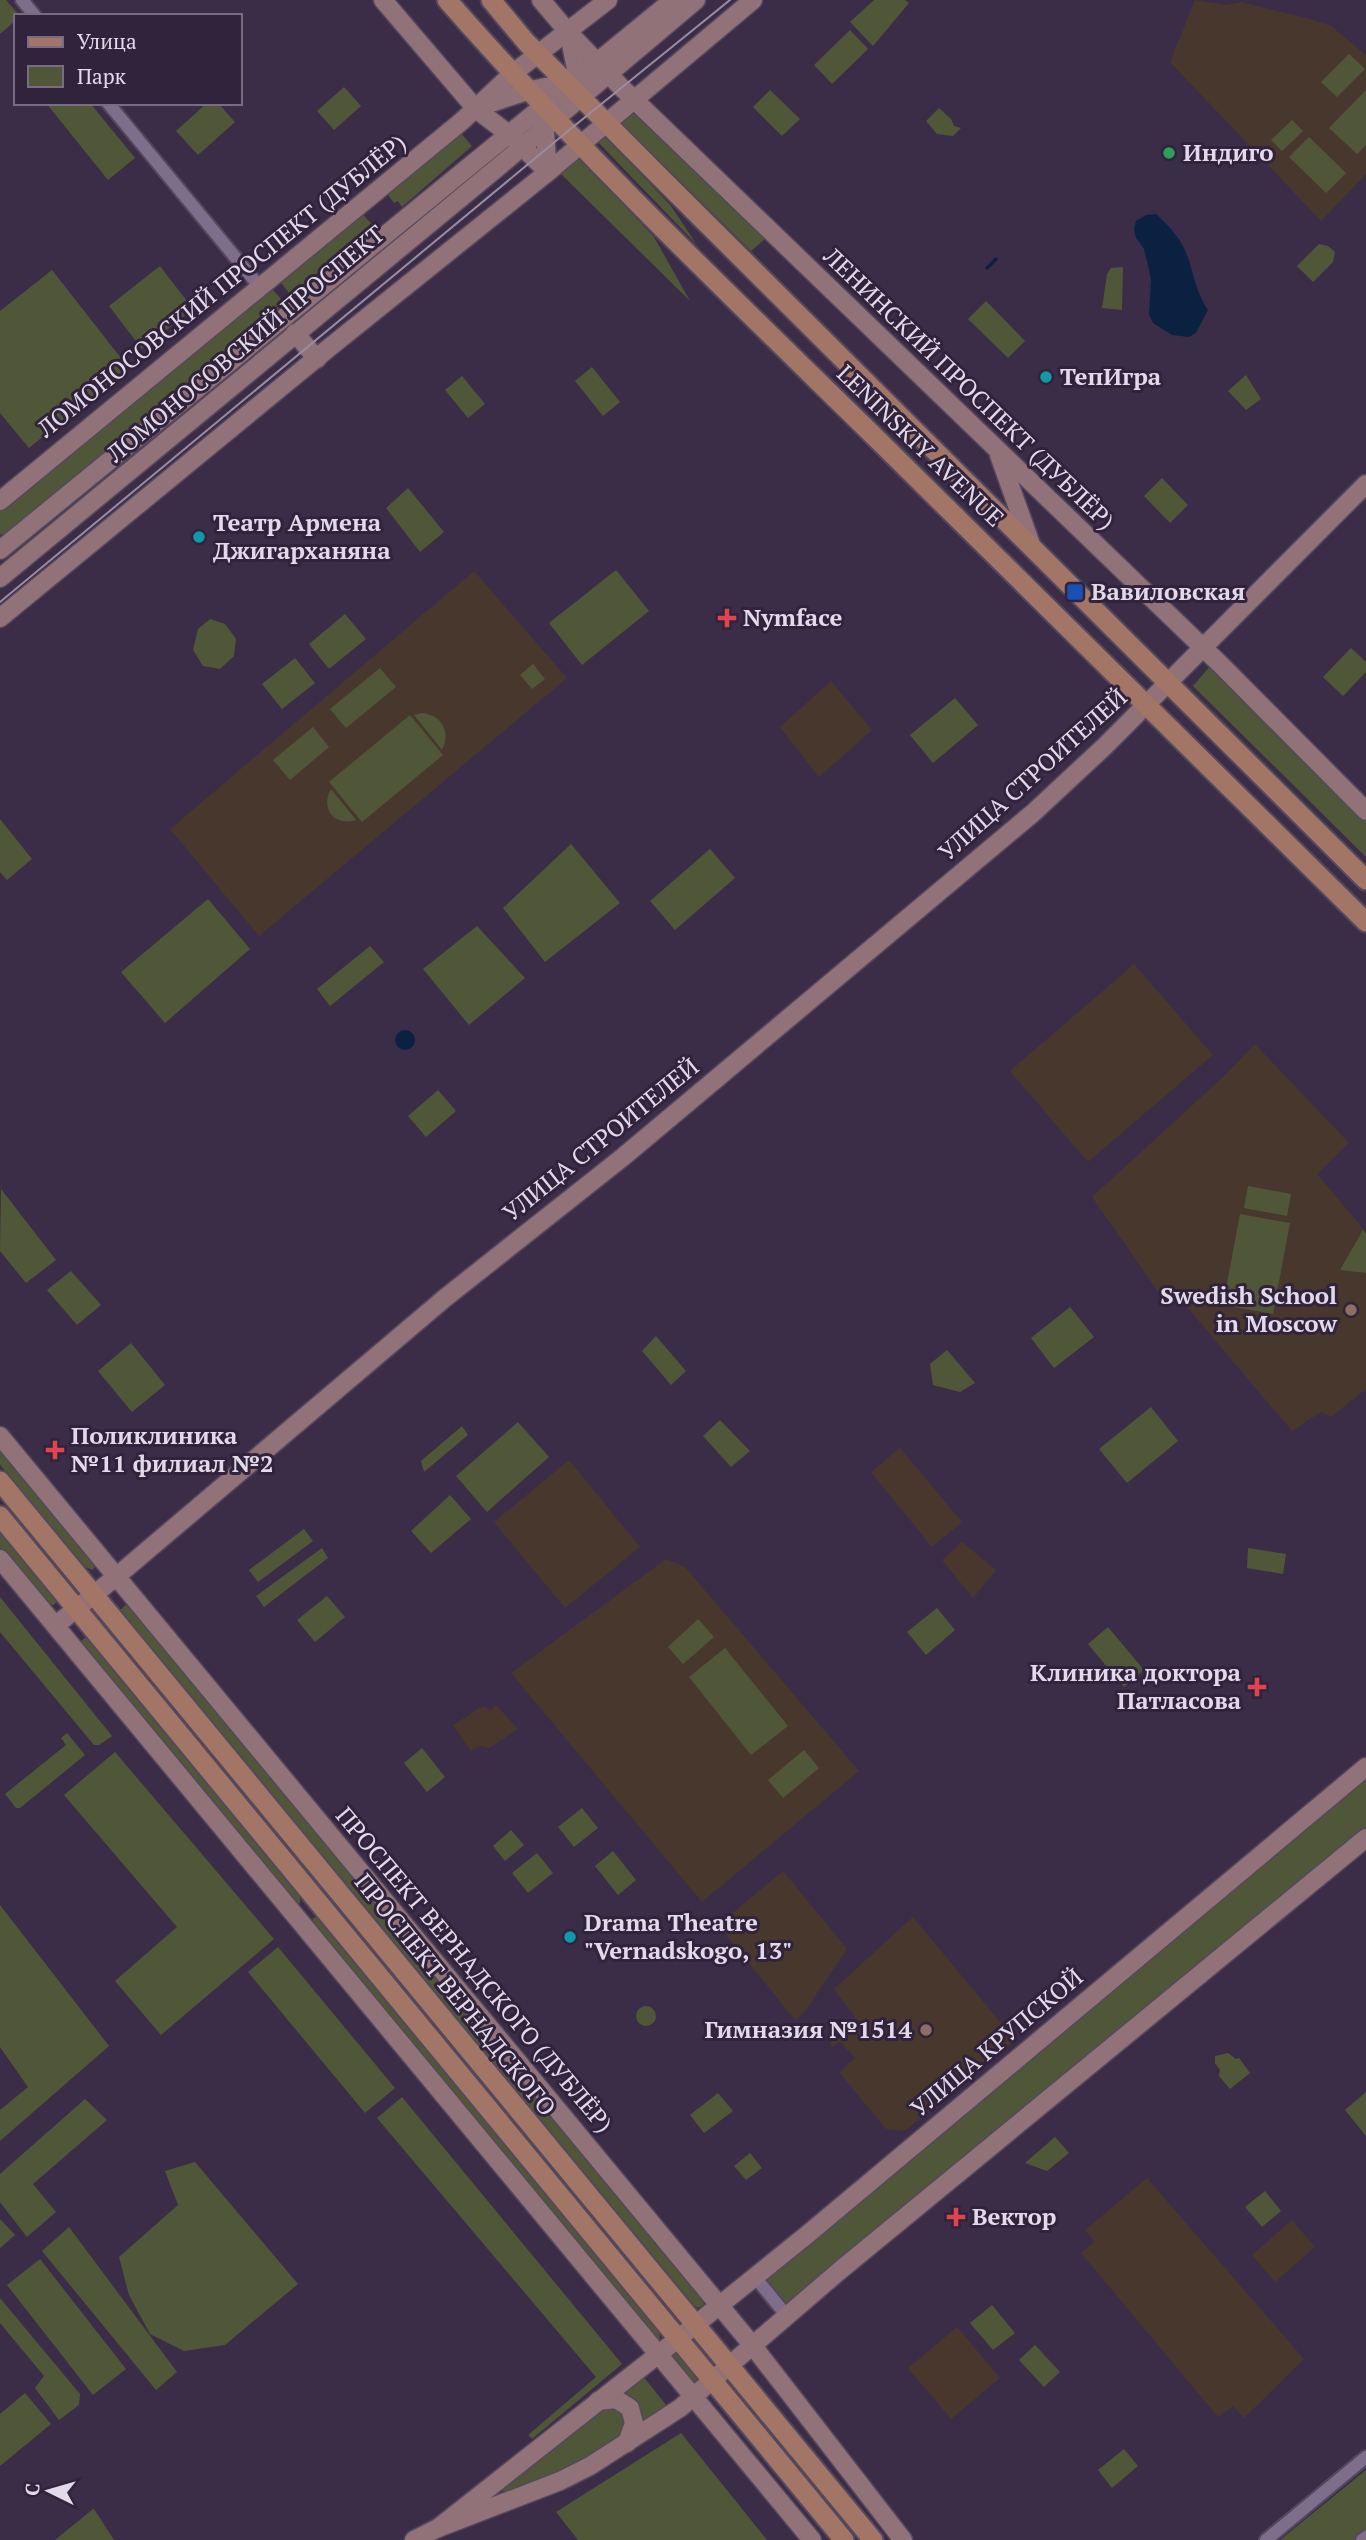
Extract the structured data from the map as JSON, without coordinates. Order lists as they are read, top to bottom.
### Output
{
  "streets": {
    "main road": ["LENINSKIY AVENUE", "ПРОСПЕКТ ВЕРНАДСКОГО"],
    "street": [
      "ЛОМОНОСОВСКИЙ ПРОСПЕКТ (ДУБЛЁР)",
      "ЛОМОНОСОВСКИЙ ПРОСПЕКТ",
      "ЛЕНИНСКИЙ ПРОСПЕКТ (ДУБЛЁР)",
      "УЛИЦА СТРОИТЕЛЕЙ",
      "ПРОСПЕКТ ВЕРНАДСКОГО (ДУБЛЁР)",
      "УЛИЦА КРУПСКОЙ"
    ]
  },
  "crossings": [
    ["ЛОМОНОСОВСКИЙ ПРОСПЕКТ (ДУБЛЁР)", "LENINSKIY AVENUE"],
    ["ЛЕНИНСКИЙ ПРОСПЕКТ (ДУБЛЁР)", "УЛИЦА СТРОИТЕЛЕЙ"],
    ["LENINSKIY AVENUE", "УЛИЦА СТРОИТЕЛЕЙ"],
    ["УЛИЦА СТРОИТЕЛЕЙ", "ПРОСПЕКТ ВЕРНАДСКОГО (ДУБЛЁР)"],
    ["УЛИЦА СТРОИТЕЛЕЙ", "ПРОСПЕКТ ВЕРНАДСКОГО"],
    ["ПРОСПЕКТ ВЕРНАДСКОГО (ДУБЛЁР)", "УЛИЦА КРУПСКОЙ"],
    ["ПРОСПЕКТ ВЕРНАДСКОГО", "УЛИЦА КРУПСКОЙ"]
  ],
  "places": {
    "other": [
      "Индиго",
      "ТепИгра",
      "Театр Армена Джигарханяна",
      "Swedish School in Moscow",
      "Drama Theatre \"Vernadskogo, 13\"",
      "Гимназия №1514"
    ],
    "transit": ["Вавиловская"],
    "health": [
      "Nymface",
      "Поликлиника №11 филиал №2",
      "Клиника доктора Патласова",
      "Вектор"
    ]
  },
  "legend": ["Улица", "Парк"],
  "north": "left"
}
